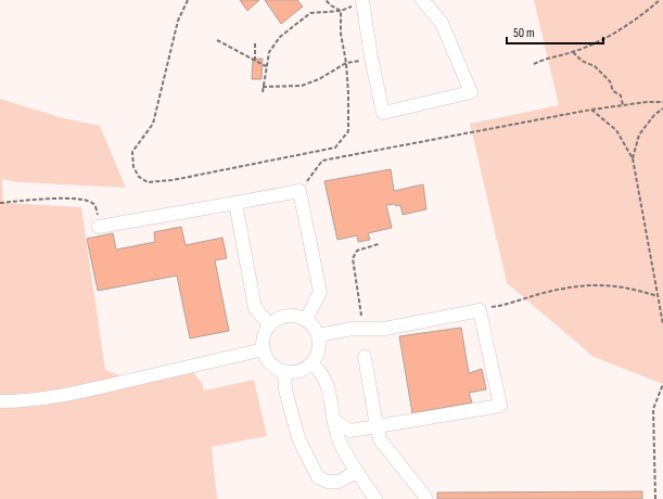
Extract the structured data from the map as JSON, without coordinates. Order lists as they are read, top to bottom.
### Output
{
  "scale_bar": "50 m"
}
